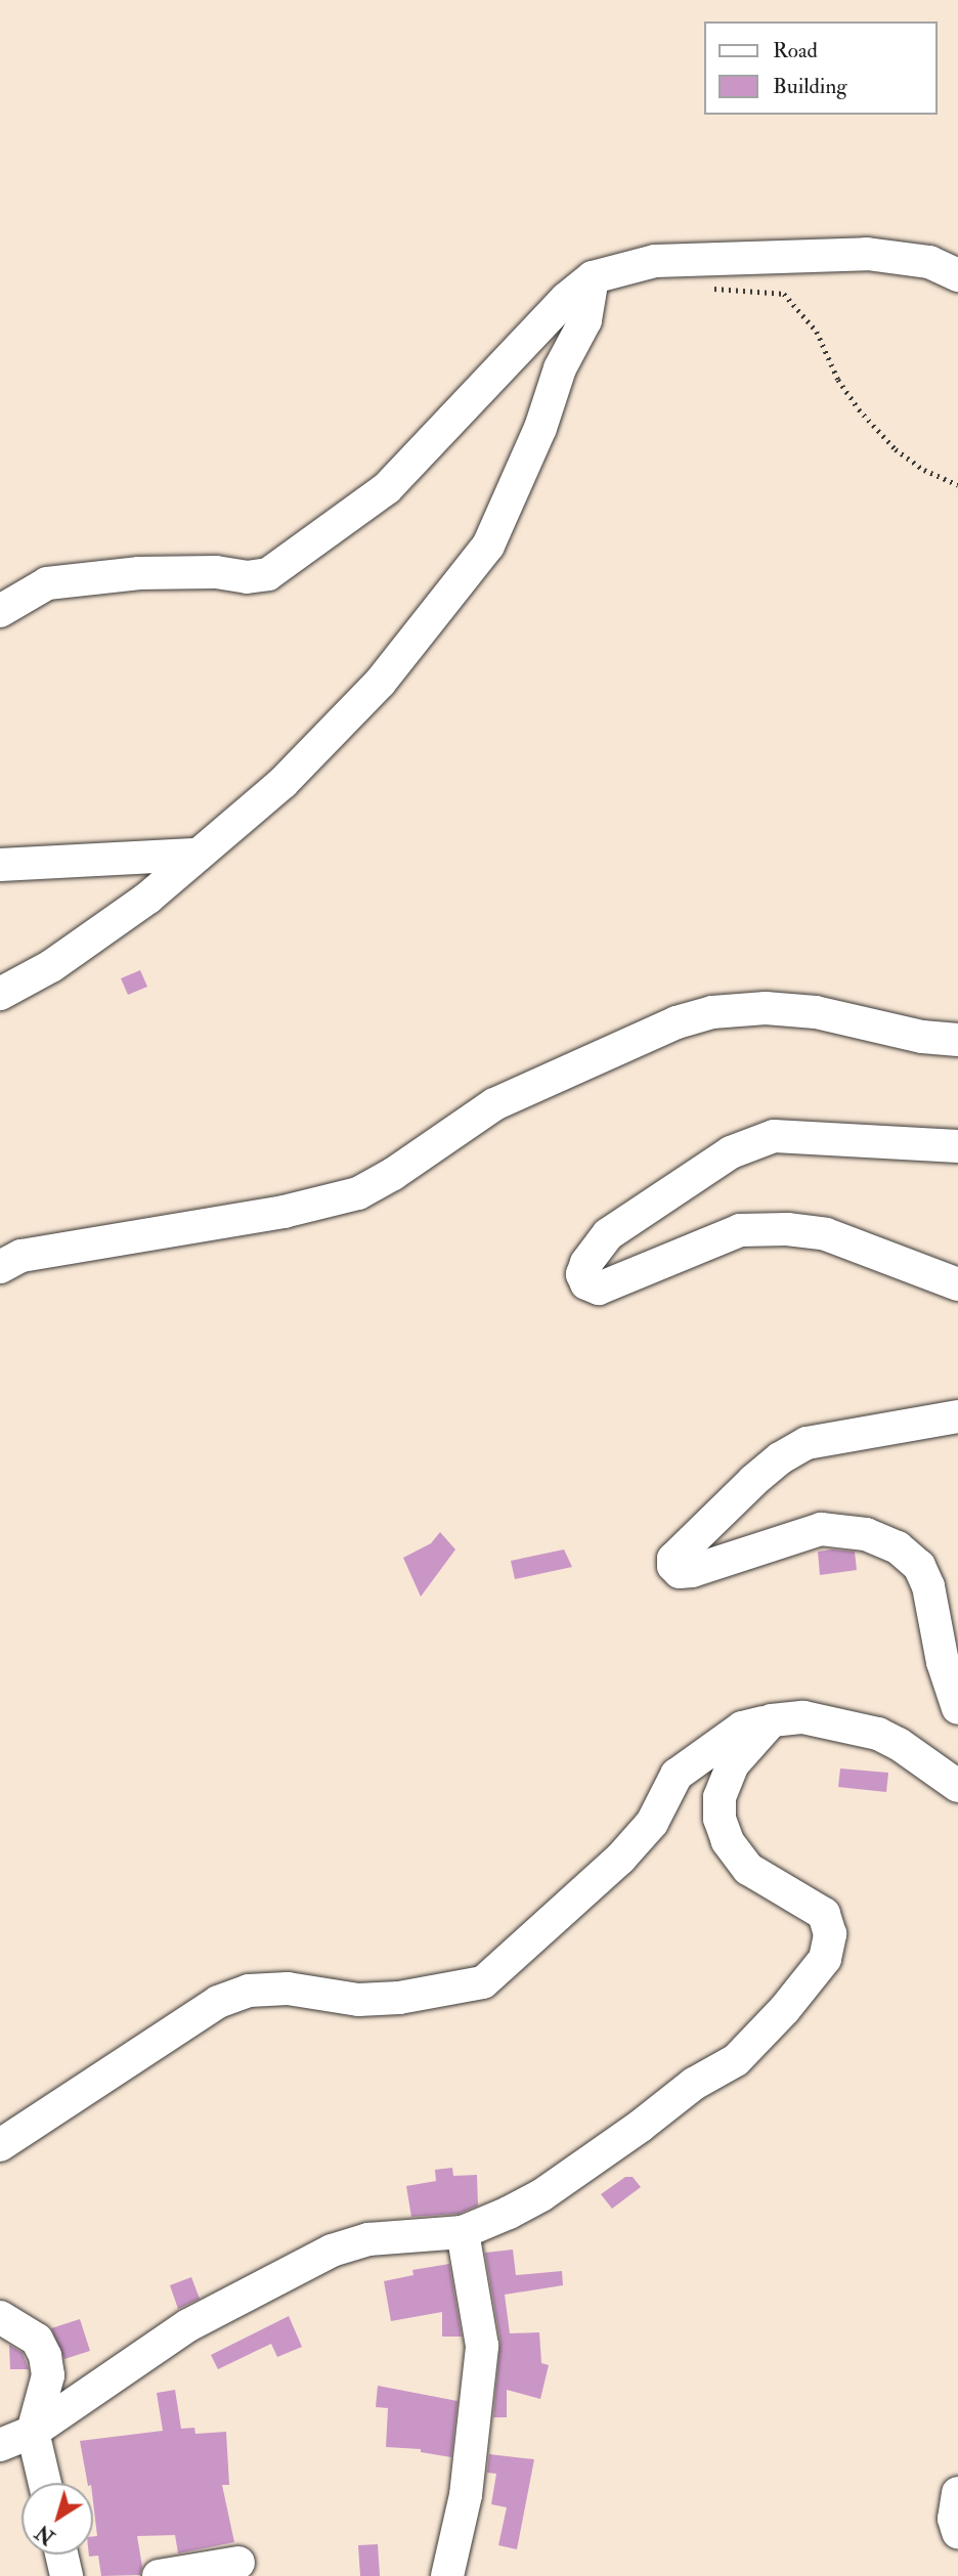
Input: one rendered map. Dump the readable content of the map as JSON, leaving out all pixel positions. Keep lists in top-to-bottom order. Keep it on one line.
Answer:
{"legend":["Road","Building"],"north":"bottom left"}
